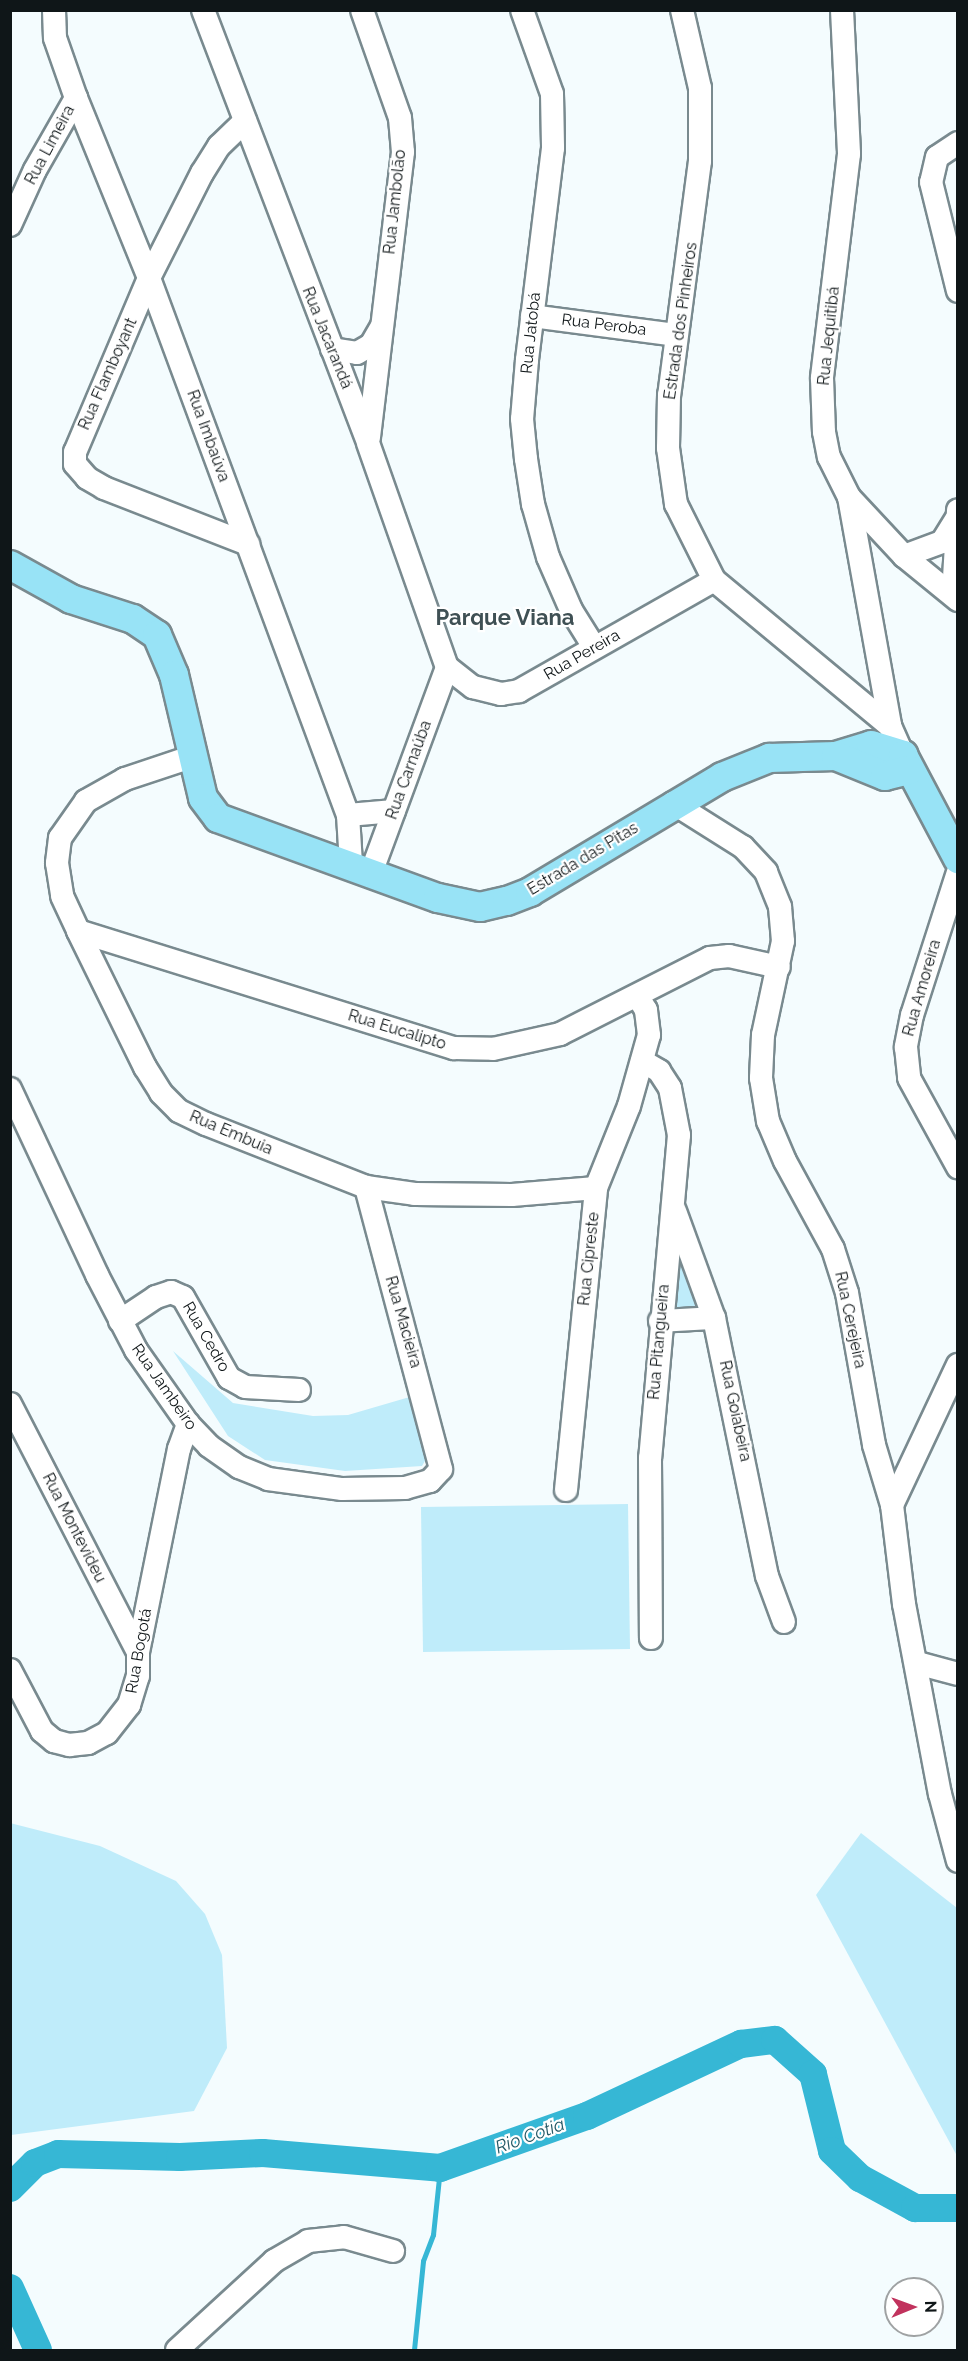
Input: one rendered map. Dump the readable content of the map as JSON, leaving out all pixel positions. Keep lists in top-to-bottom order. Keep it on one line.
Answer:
{"streets":{"main road":["Estrada das Pitas"],"street":["Rua Limeira","Rua Jambolão","Estrada dos Pinheiros","Rua Peroba","Rua Jatobá","Rua Jequitibá","Rua Jacarandá","Rua Flamboyant","Rua Imbaúva","Rua Pereira","Rua Carnaúba","Rua Amoreira","Rua Eucalipto","Rua Embuia","Rua Cipreste","Rua Cerejeira","Rua Macieira","Rua Cedro","Rua Pitangueira","Rua Jambeiro","Rua Goiabeira","Rua Montevideu","Rua Bogotá"]},"crossings":[["Rua Limeira","Rua Imbaúva"],["Rua Jambolão","Rua Jacarandá"],["Estrada dos Pinheiros","Rua Peroba"],["Estrada dos Pinheiros","Rua Jequitibá"],["Estrada dos Pinheiros","Rua Pereira"],["Estrada dos Pinheiros","Estrada das Pitas"],["Rua Peroba","Rua Jatobá"],["Rua Jatobá","Rua Pereira"],["Rua Jequitibá","Estrada das Pitas"],["Rua Jacarandá","Rua Flamboyant"],["Rua Jacarandá","Rua Pereira"],["Rua Jacarandá","Rua Carnaúba"],["Rua Flamboyant","Rua Imbaúva"],["Rua Imbaúva","Rua Carnaúba"],["Rua Imbaúva","Estrada das Pitas"],["Rua Pereira","Rua Carnaúba"],["Rua Carnaúba","Estrada das Pitas"],["Estrada das Pitas","Rua Embuia"],["Estrada das Pitas","Rua Cerejeira"],["Rua Eucalipto","Rua Embuia"],["Rua Eucalipto","Rua Cipreste"],["Rua Eucalipto","Rua Cerejeira"],["Rua Embuia","Rua Cipreste"],["Rua Embuia","Rua Macieira"],["Rua Cipreste","Rua Pitangueira"],["Rua Macieira","Rua Jambeiro"],["Rua Cedro","Rua Jambeiro"],["Rua Pitangueira","Rua Goiabeira"],["Rua Jambeiro","Rua Bogotá"],["Rua Montevideu","Rua Bogotá"]],"districts":["Parque Viana"],"water":["Rio Cotia"],"north":"right"}
